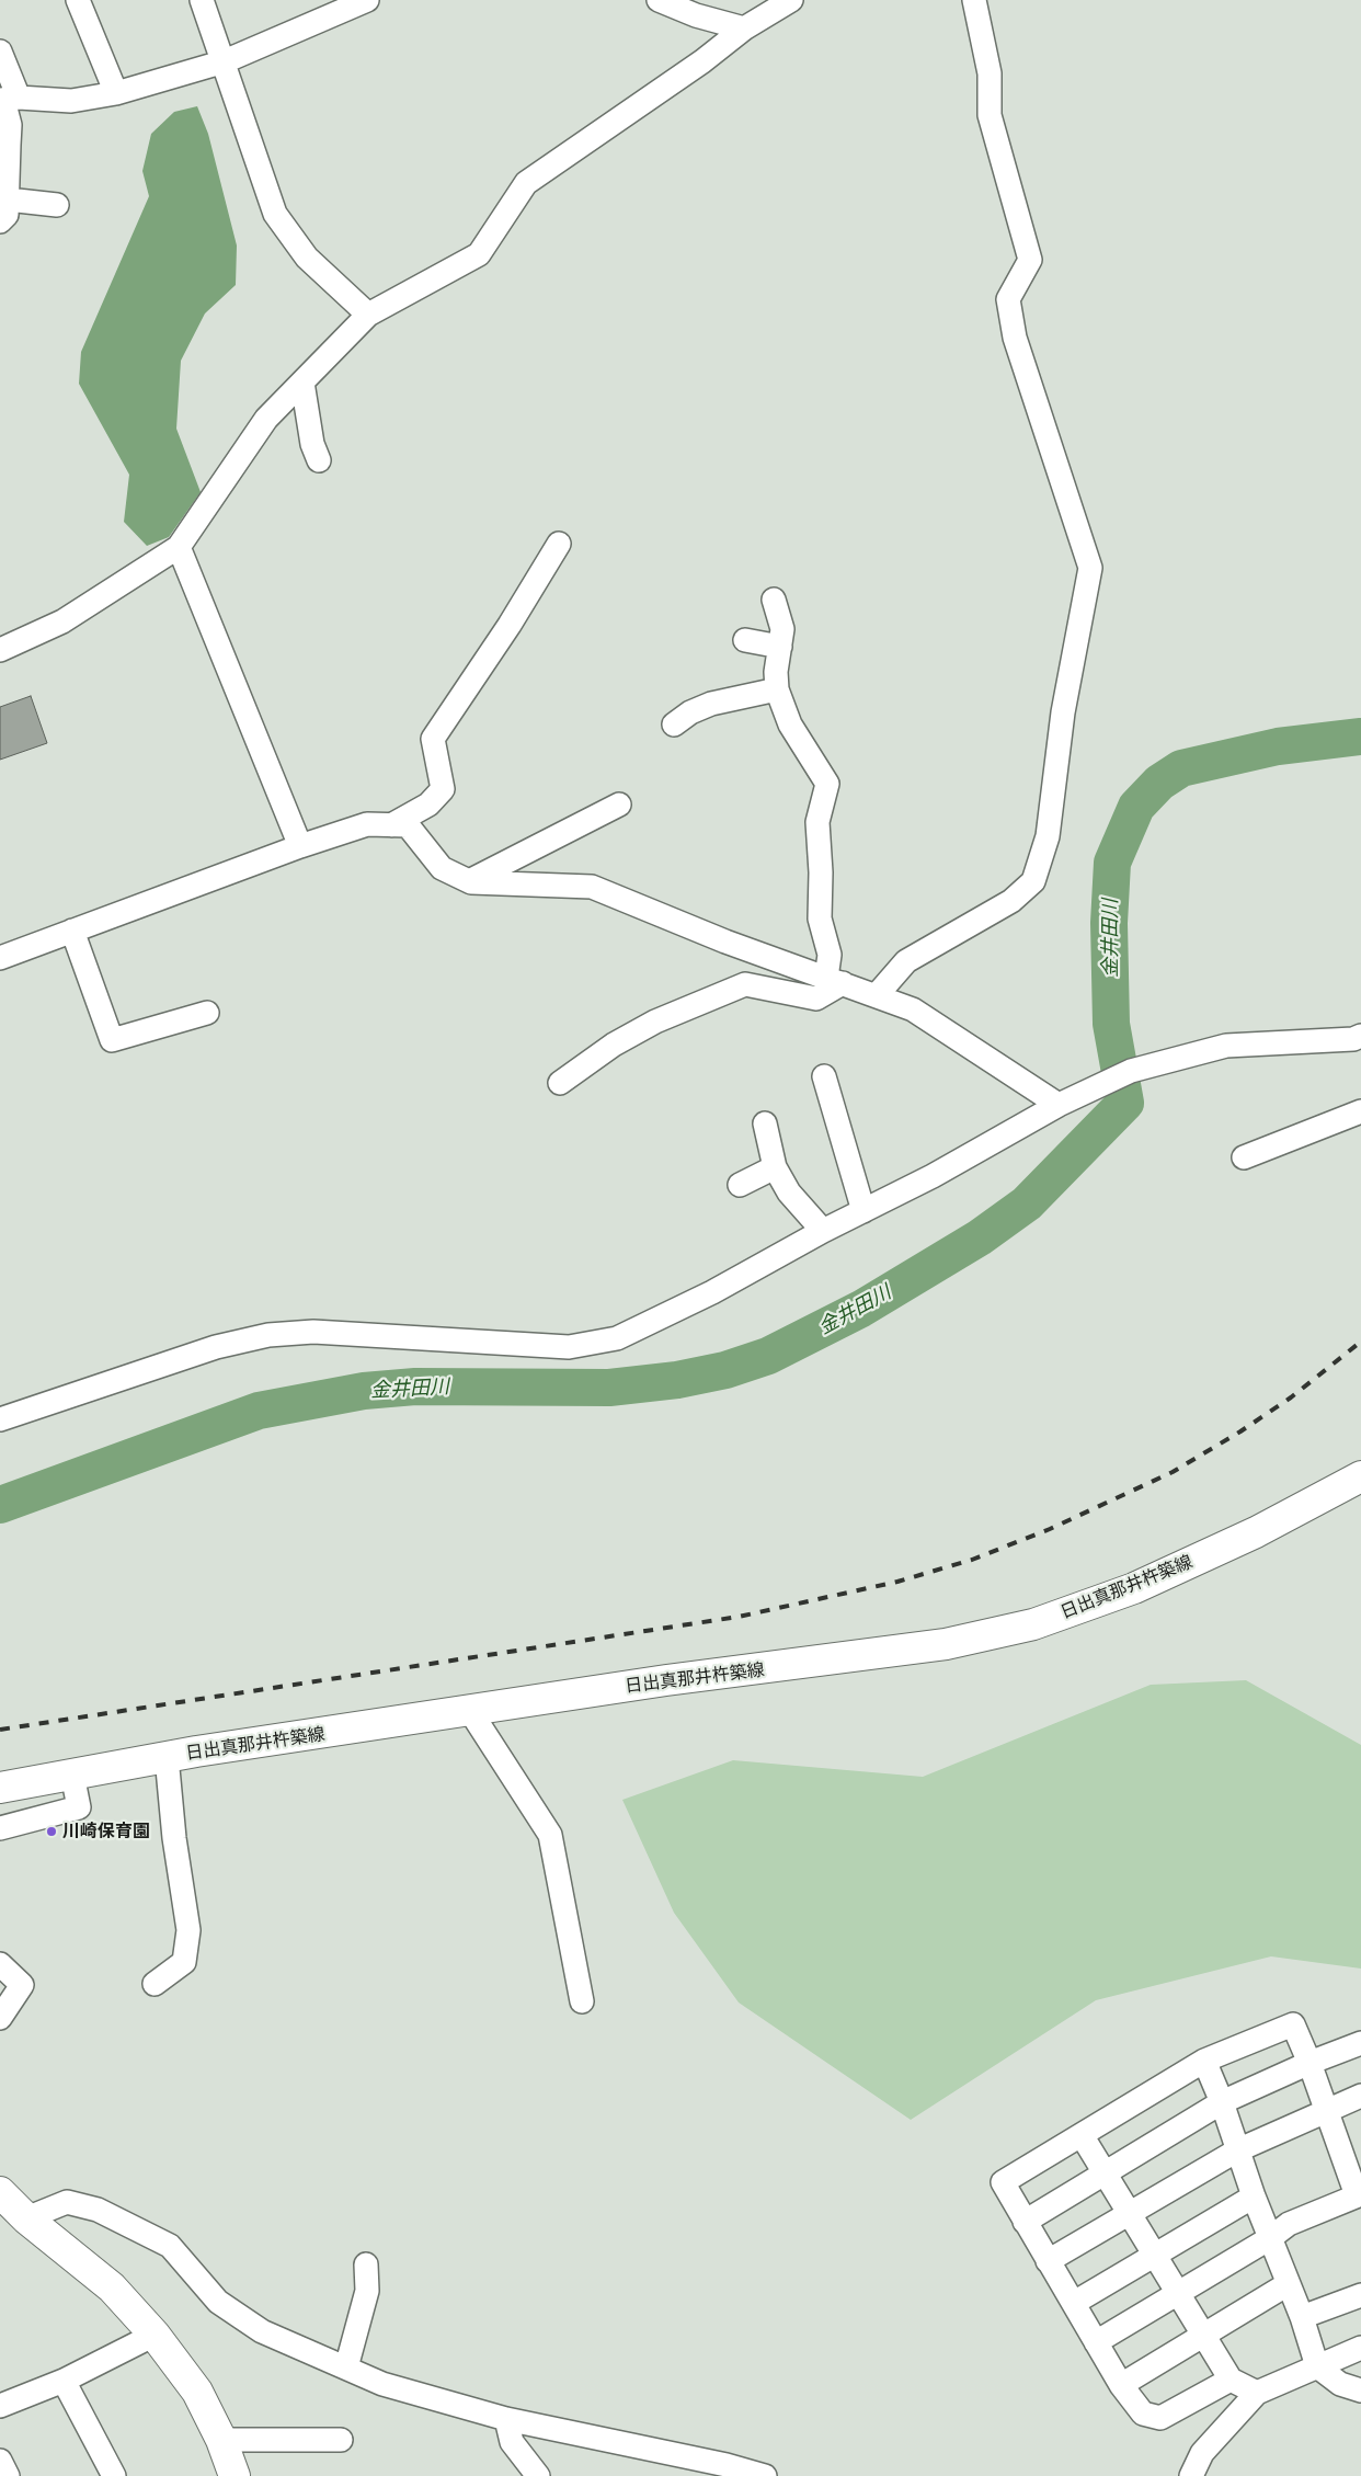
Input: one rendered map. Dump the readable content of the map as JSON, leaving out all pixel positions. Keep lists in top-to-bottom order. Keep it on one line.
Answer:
{"streets":{"main road":["日出真那井杵築線"]},"water":["金井田川"],"places":["川崎保育園"]}
